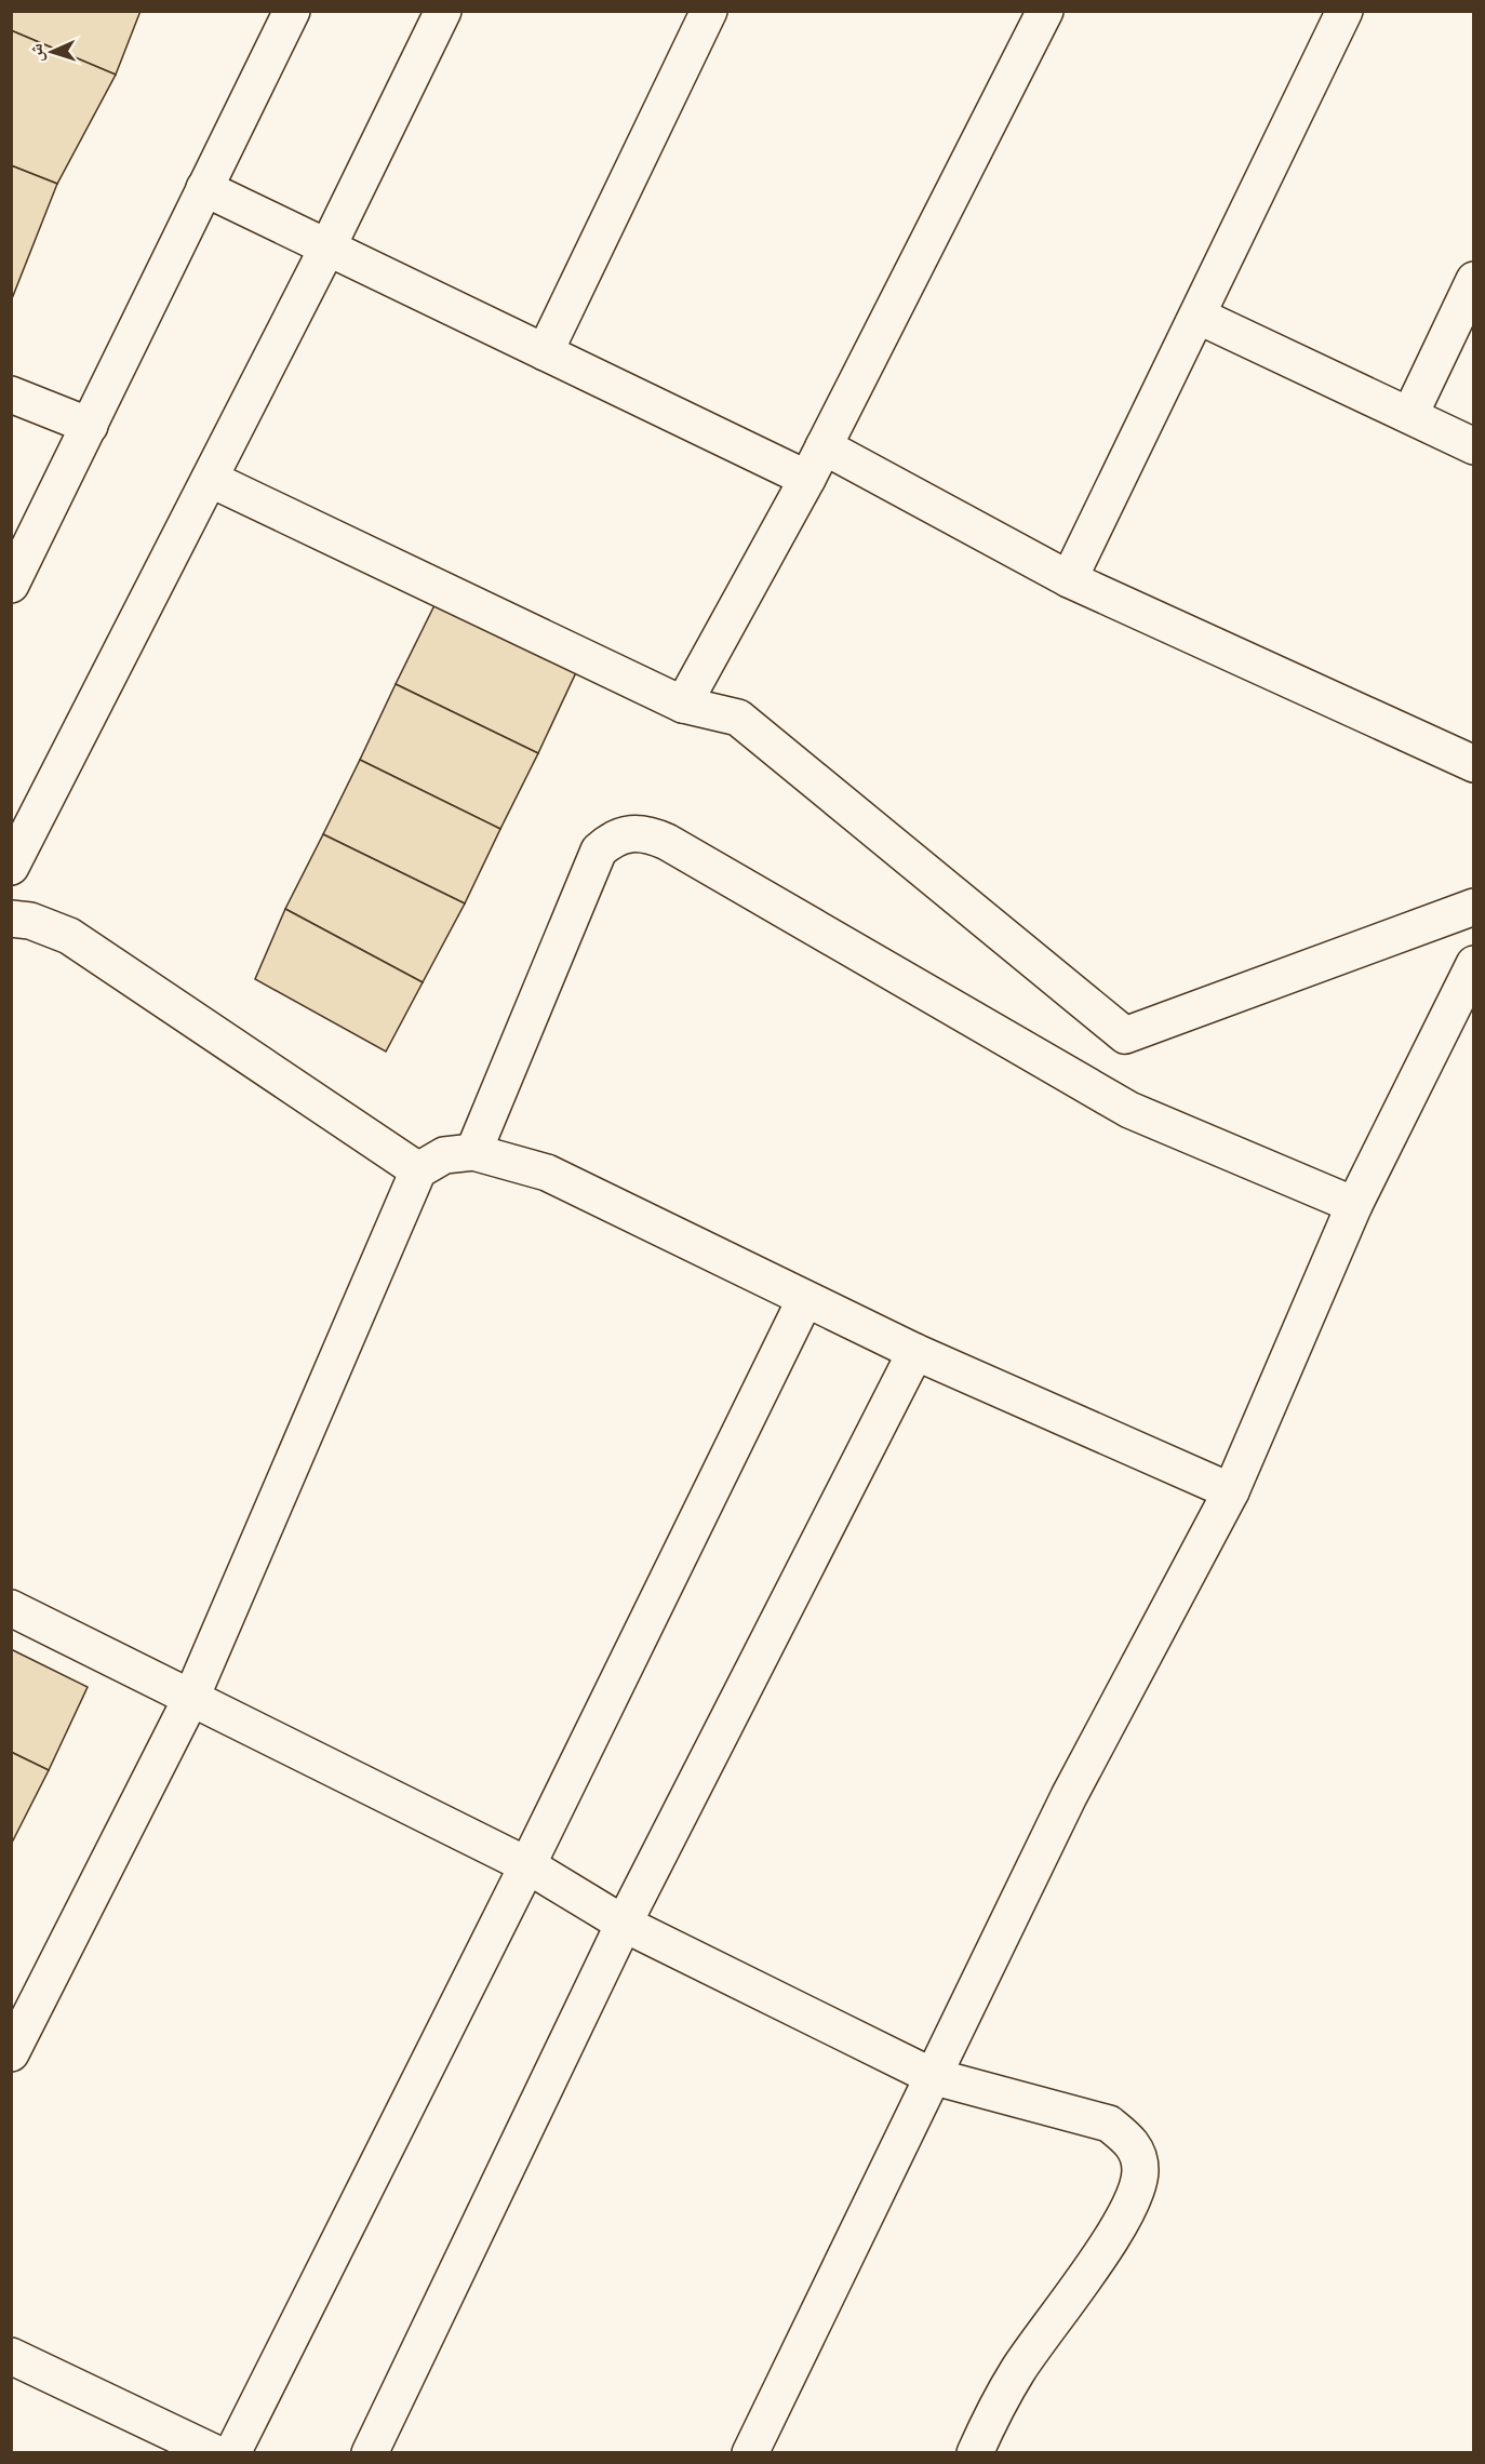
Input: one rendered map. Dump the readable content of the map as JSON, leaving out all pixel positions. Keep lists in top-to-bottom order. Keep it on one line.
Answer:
{"north":"left"}
